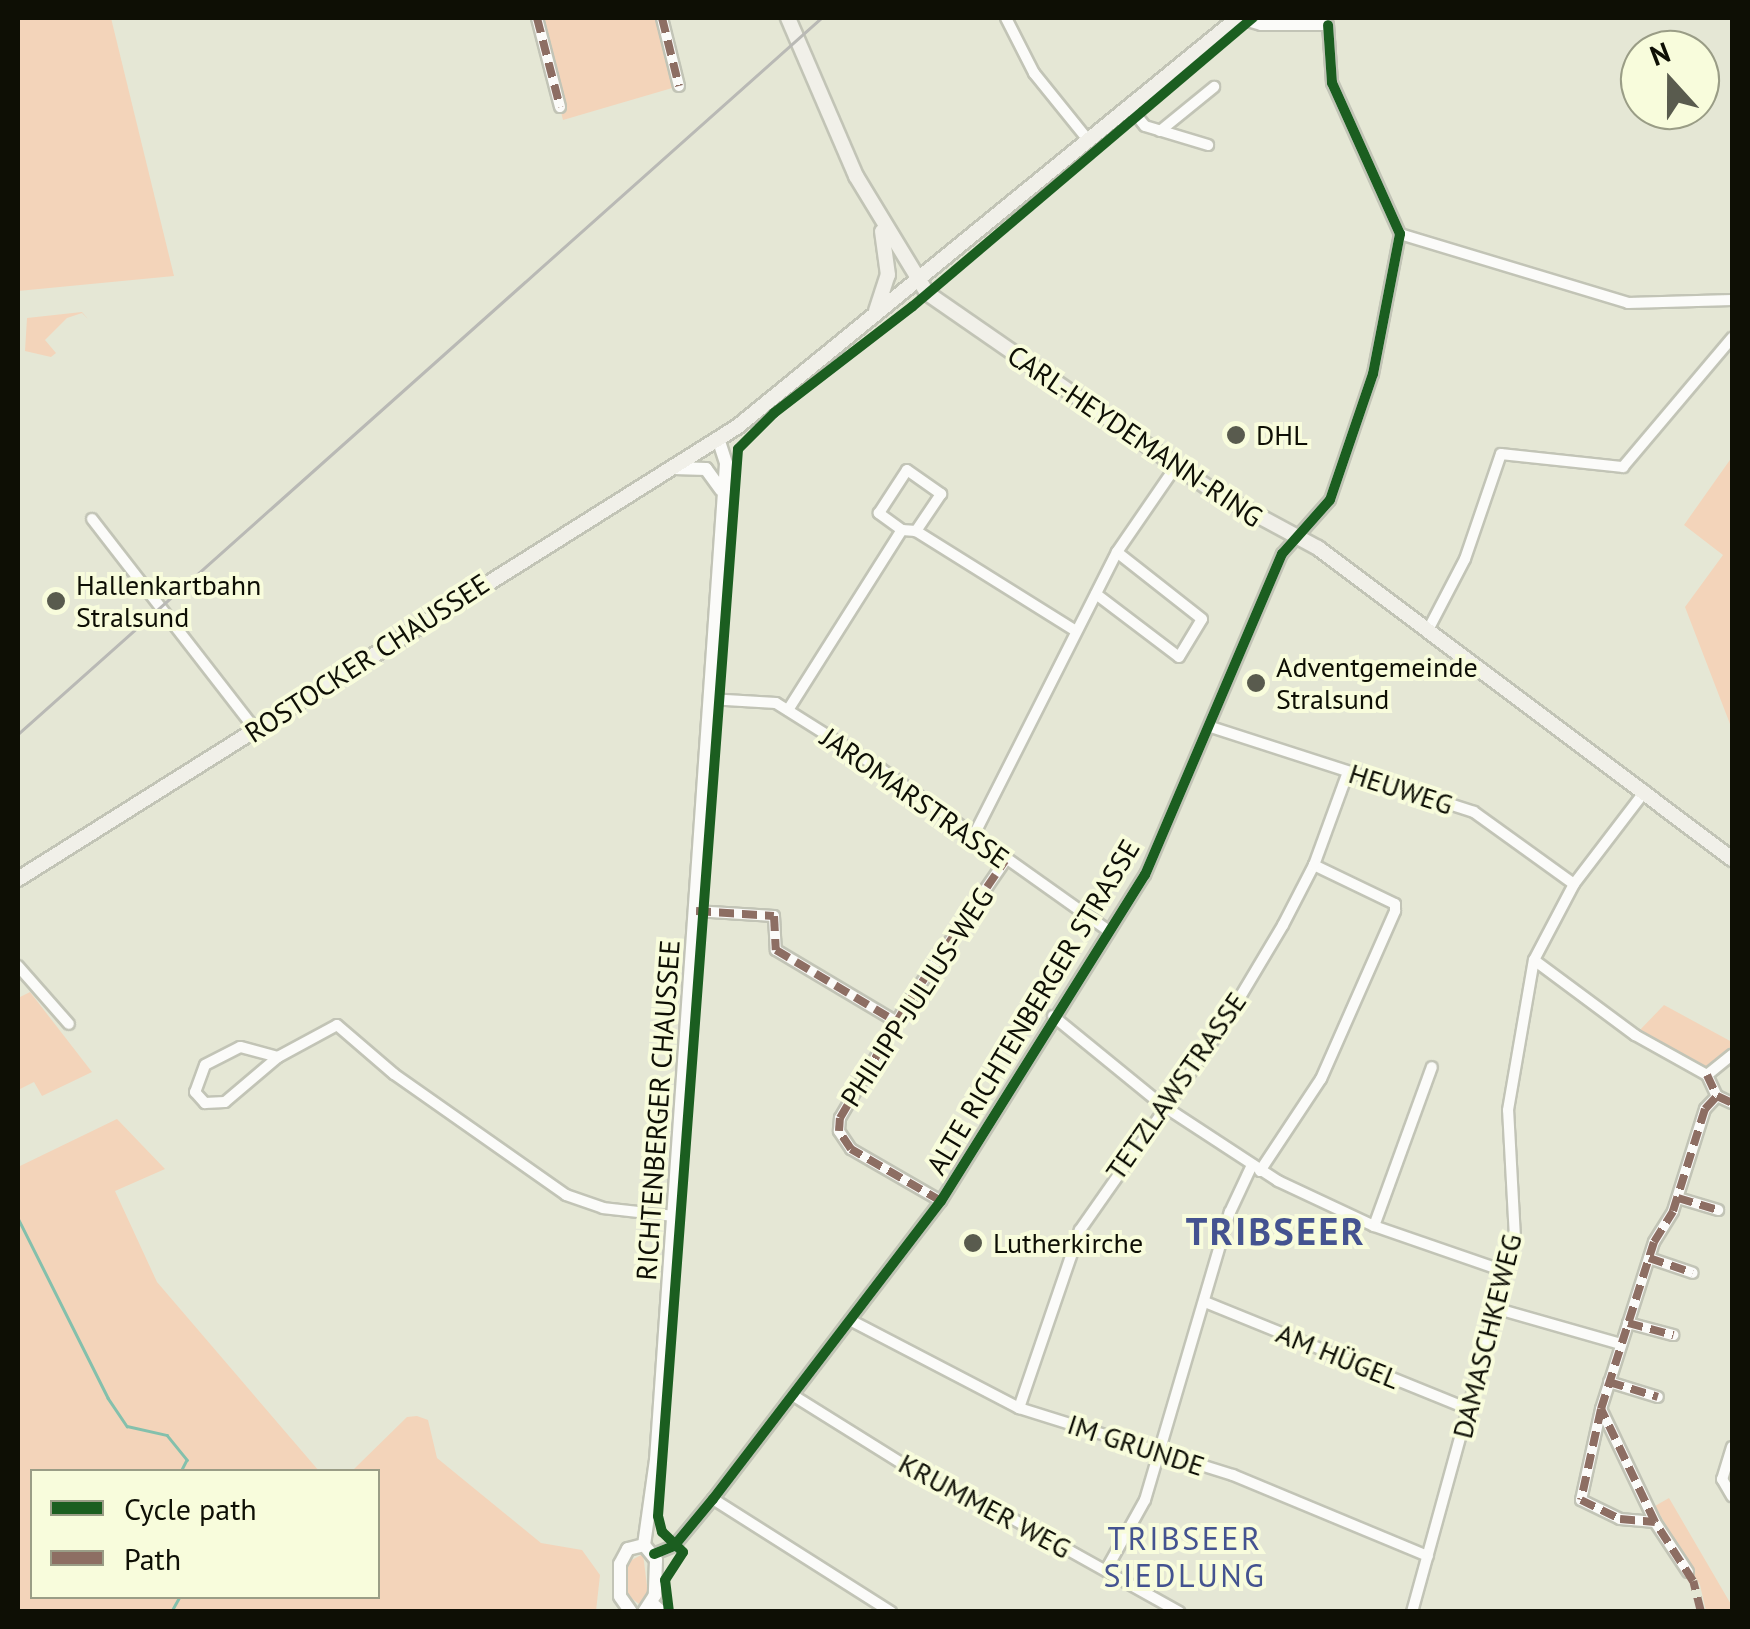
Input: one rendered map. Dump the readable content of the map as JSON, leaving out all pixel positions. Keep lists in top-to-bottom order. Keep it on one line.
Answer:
{"streets":{"main road":["CARL-HEYDEMANN-RING","ROSTOCKER CHAUSSEE"],"street":["HEUWEG","JAROMARSTRASSE","PHILIPP-JULIUS-WEG","ALTE RICHTENBERGER STRASSE","TETZLAWSTRASSE","RICHTENBERGER CHAUSSEE","DAMASCHKEWEG","AM HÜGEL","IM GRUNDE","KRUMMER WEG"]},"crossings":[["CARL-HEYDEMANN-RING","ROSTOCKER CHAUSSEE"],["CARL-HEYDEMANN-RING","ALTE RICHTENBERGER STRASSE"],["CARL-HEYDEMANN-RING","DAMASCHKEWEG"],["ROSTOCKER CHAUSSEE","RICHTENBERGER CHAUSSEE"],["HEUWEG","ALTE RICHTENBERGER STRASSE"],["HEUWEG","TETZLAWSTRASSE"],["HEUWEG","DAMASCHKEWEG"],["JAROMARSTRASSE","PHILIPP-JULIUS-WEG"],["JAROMARSTRASSE","ALTE RICHTENBERGER STRASSE"],["JAROMARSTRASSE","RICHTENBERGER CHAUSSEE"],["PHILIPP-JULIUS-WEG","ALTE RICHTENBERGER STRASSE"],["ALTE RICHTENBERGER STRASSE","RICHTENBERGER CHAUSSEE"],["ALTE RICHTENBERGER STRASSE","IM GRUNDE"],["ALTE RICHTENBERGER STRASSE","KRUMMER WEG"],["TETZLAWSTRASSE","IM GRUNDE"],["DAMASCHKEWEG","AM HÜGEL"],["DAMASCHKEWEG","IM GRUNDE"]],"districts":["TRIBSEER","TRIBSEER SIEDLUNG"],"places":["DHL","Hallenkartbahn Stralsund","Adventgemeinde Stralsund","Lutherkirche"],"legend":["Cycle path","Path"],"north":"top"}
